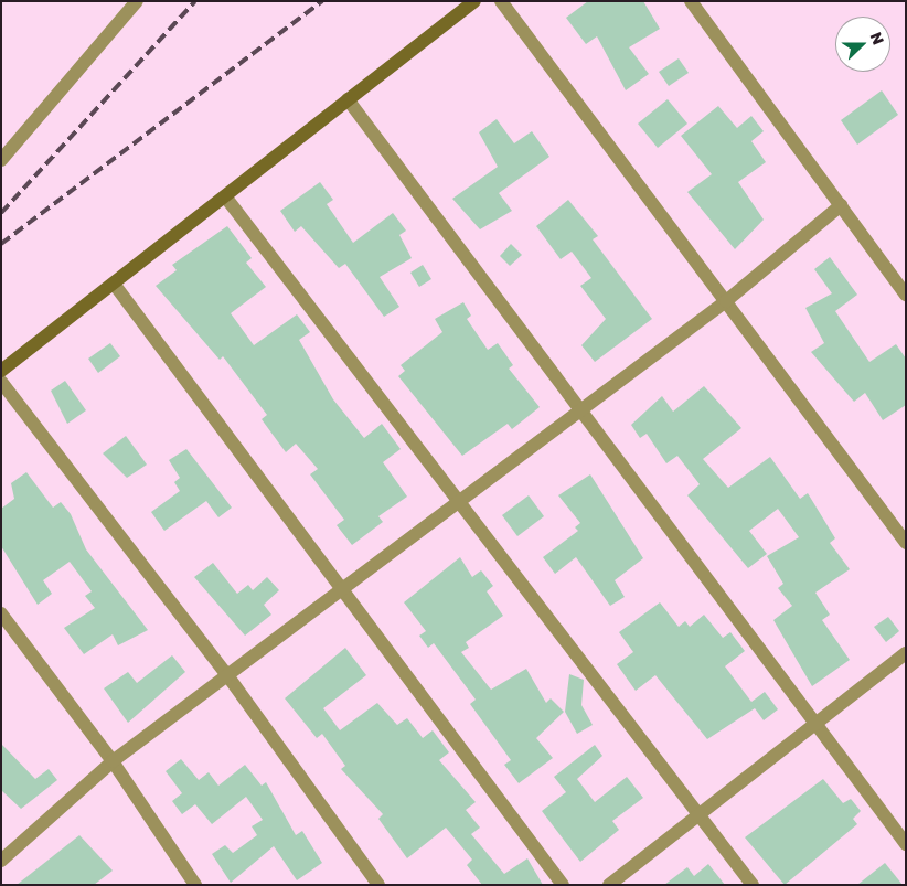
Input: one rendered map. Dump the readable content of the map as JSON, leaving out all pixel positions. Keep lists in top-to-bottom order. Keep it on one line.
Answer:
{"north":"right"}
